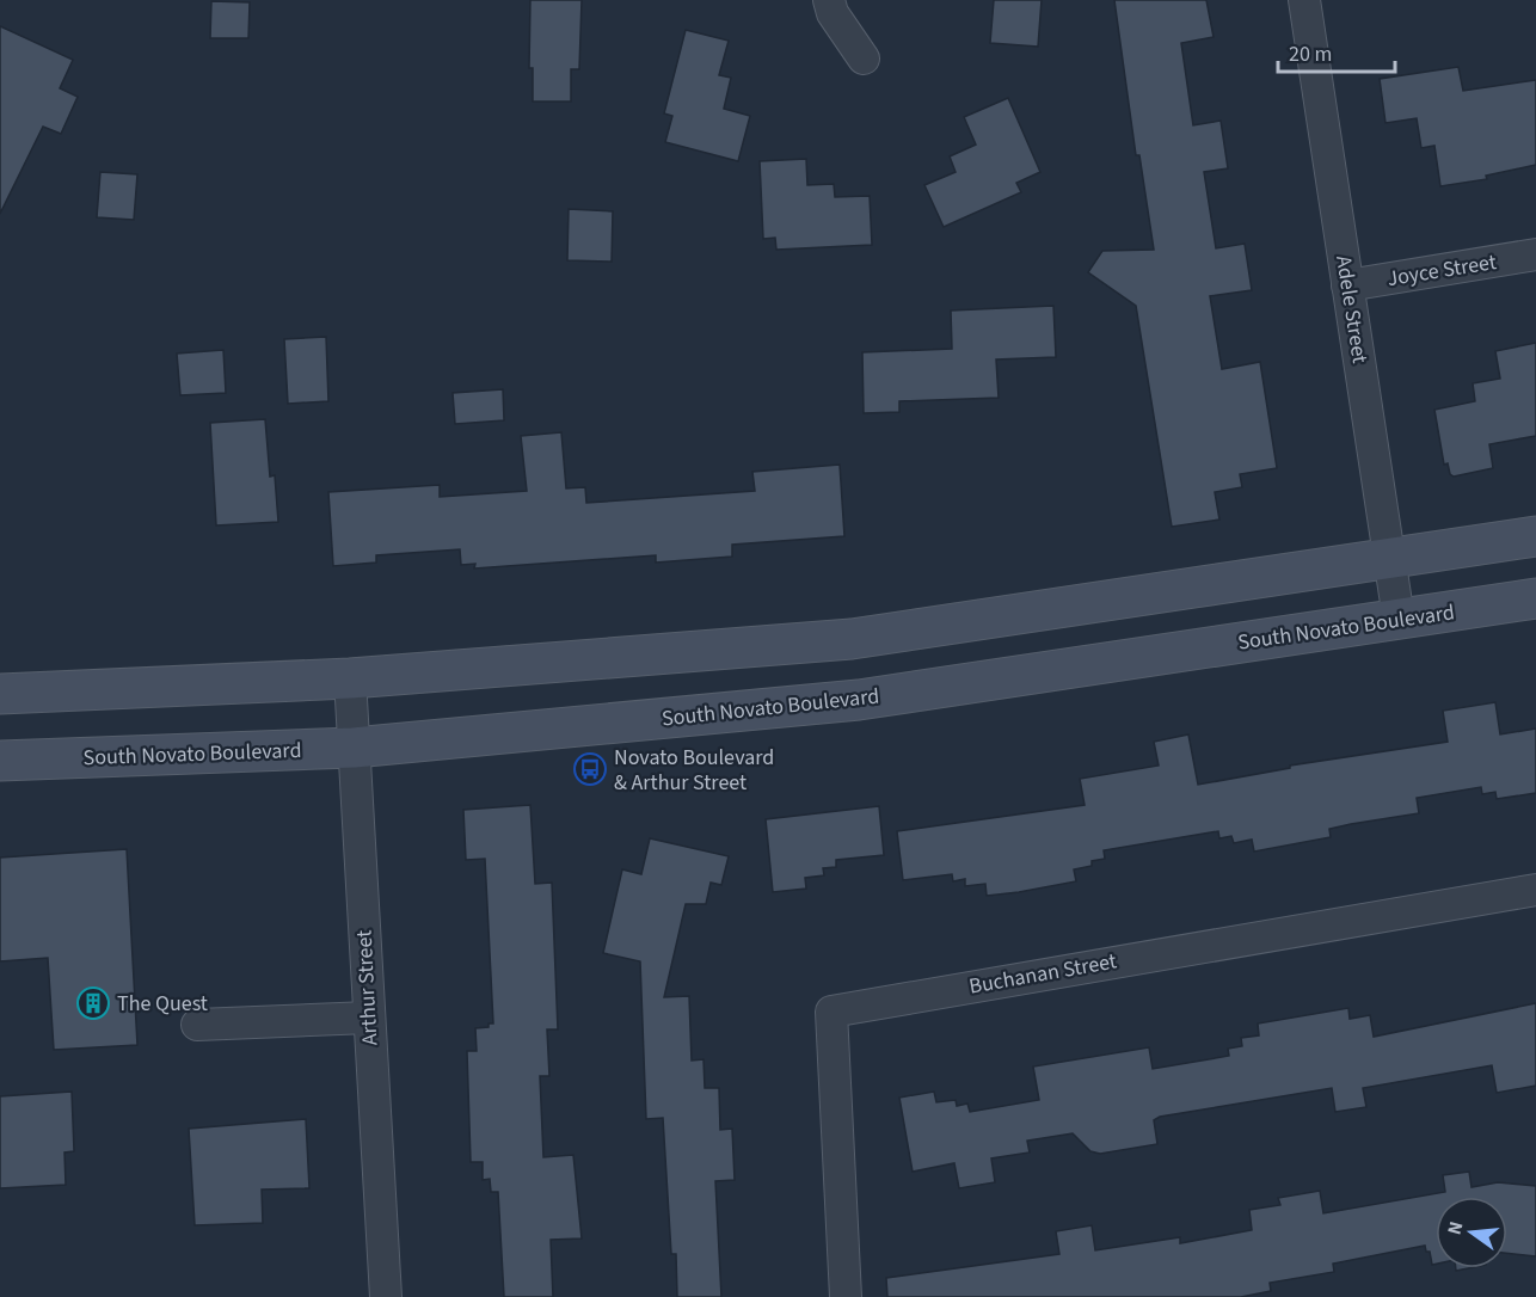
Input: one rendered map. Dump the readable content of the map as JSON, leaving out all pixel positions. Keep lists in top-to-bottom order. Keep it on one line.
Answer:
{"streets":{"main road":["South Novato Boulevard"],"street":["Joyce Street","Adele Street","Buchanan Street","Arthur Street"]},"crossings":[["Joyce Street","Adele Street"],["Adele Street","South Novato Boulevard"],["South Novato Boulevard","Arthur Street"]],"places":{"bus stop":["Novato Boulevard & Arthur Street"],"building":["The Quest"]},"scale_bar":"20 m","north":"left"}
